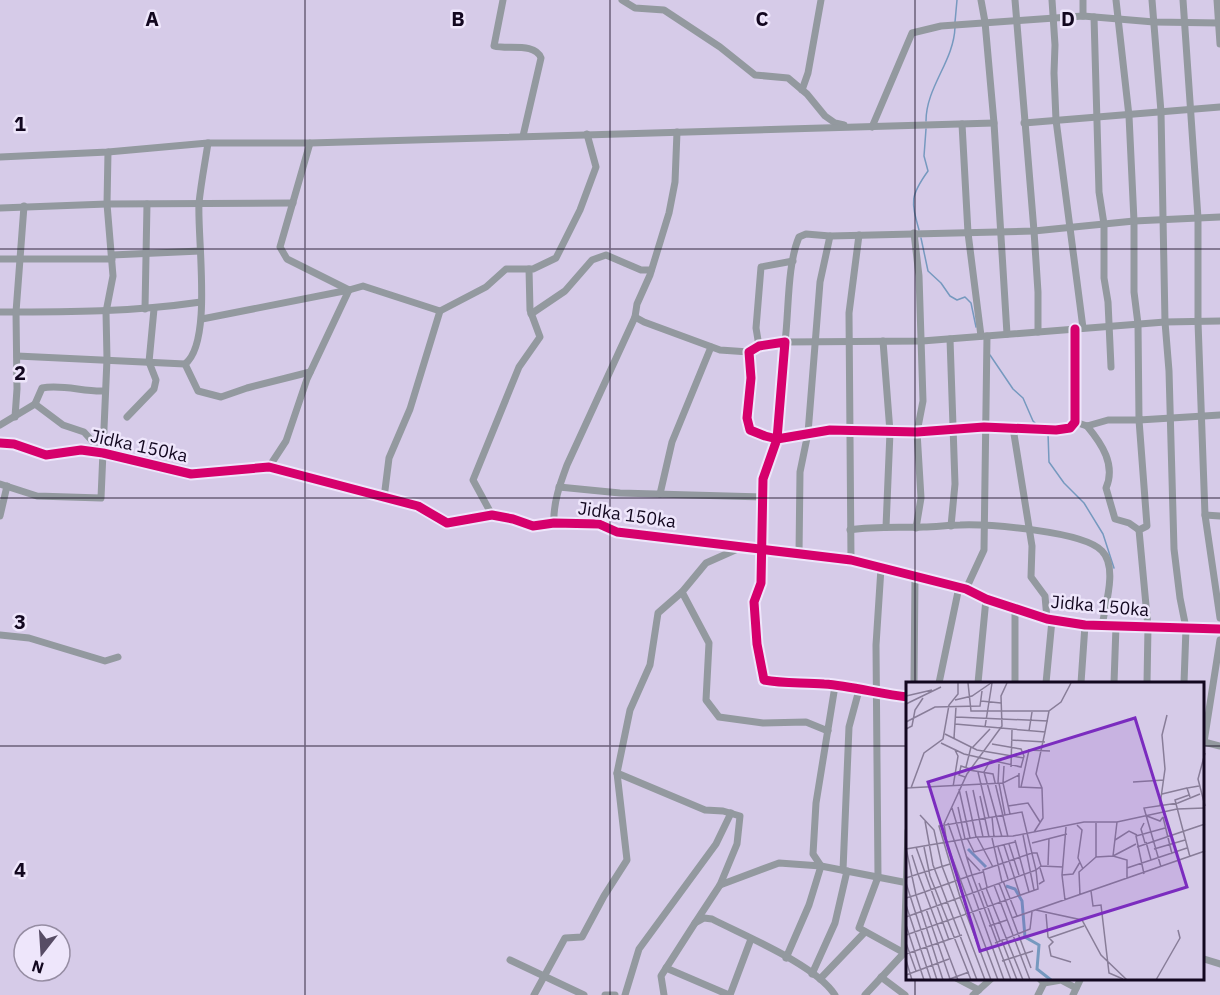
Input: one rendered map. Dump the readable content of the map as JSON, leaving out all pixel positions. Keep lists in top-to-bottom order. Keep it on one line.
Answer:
{"streets":{"street":["Jidka 150ka"]},"north":"bottom","grid":{"columns":["A","B","C","D"],"rows":["1","2","3","4"]}}
